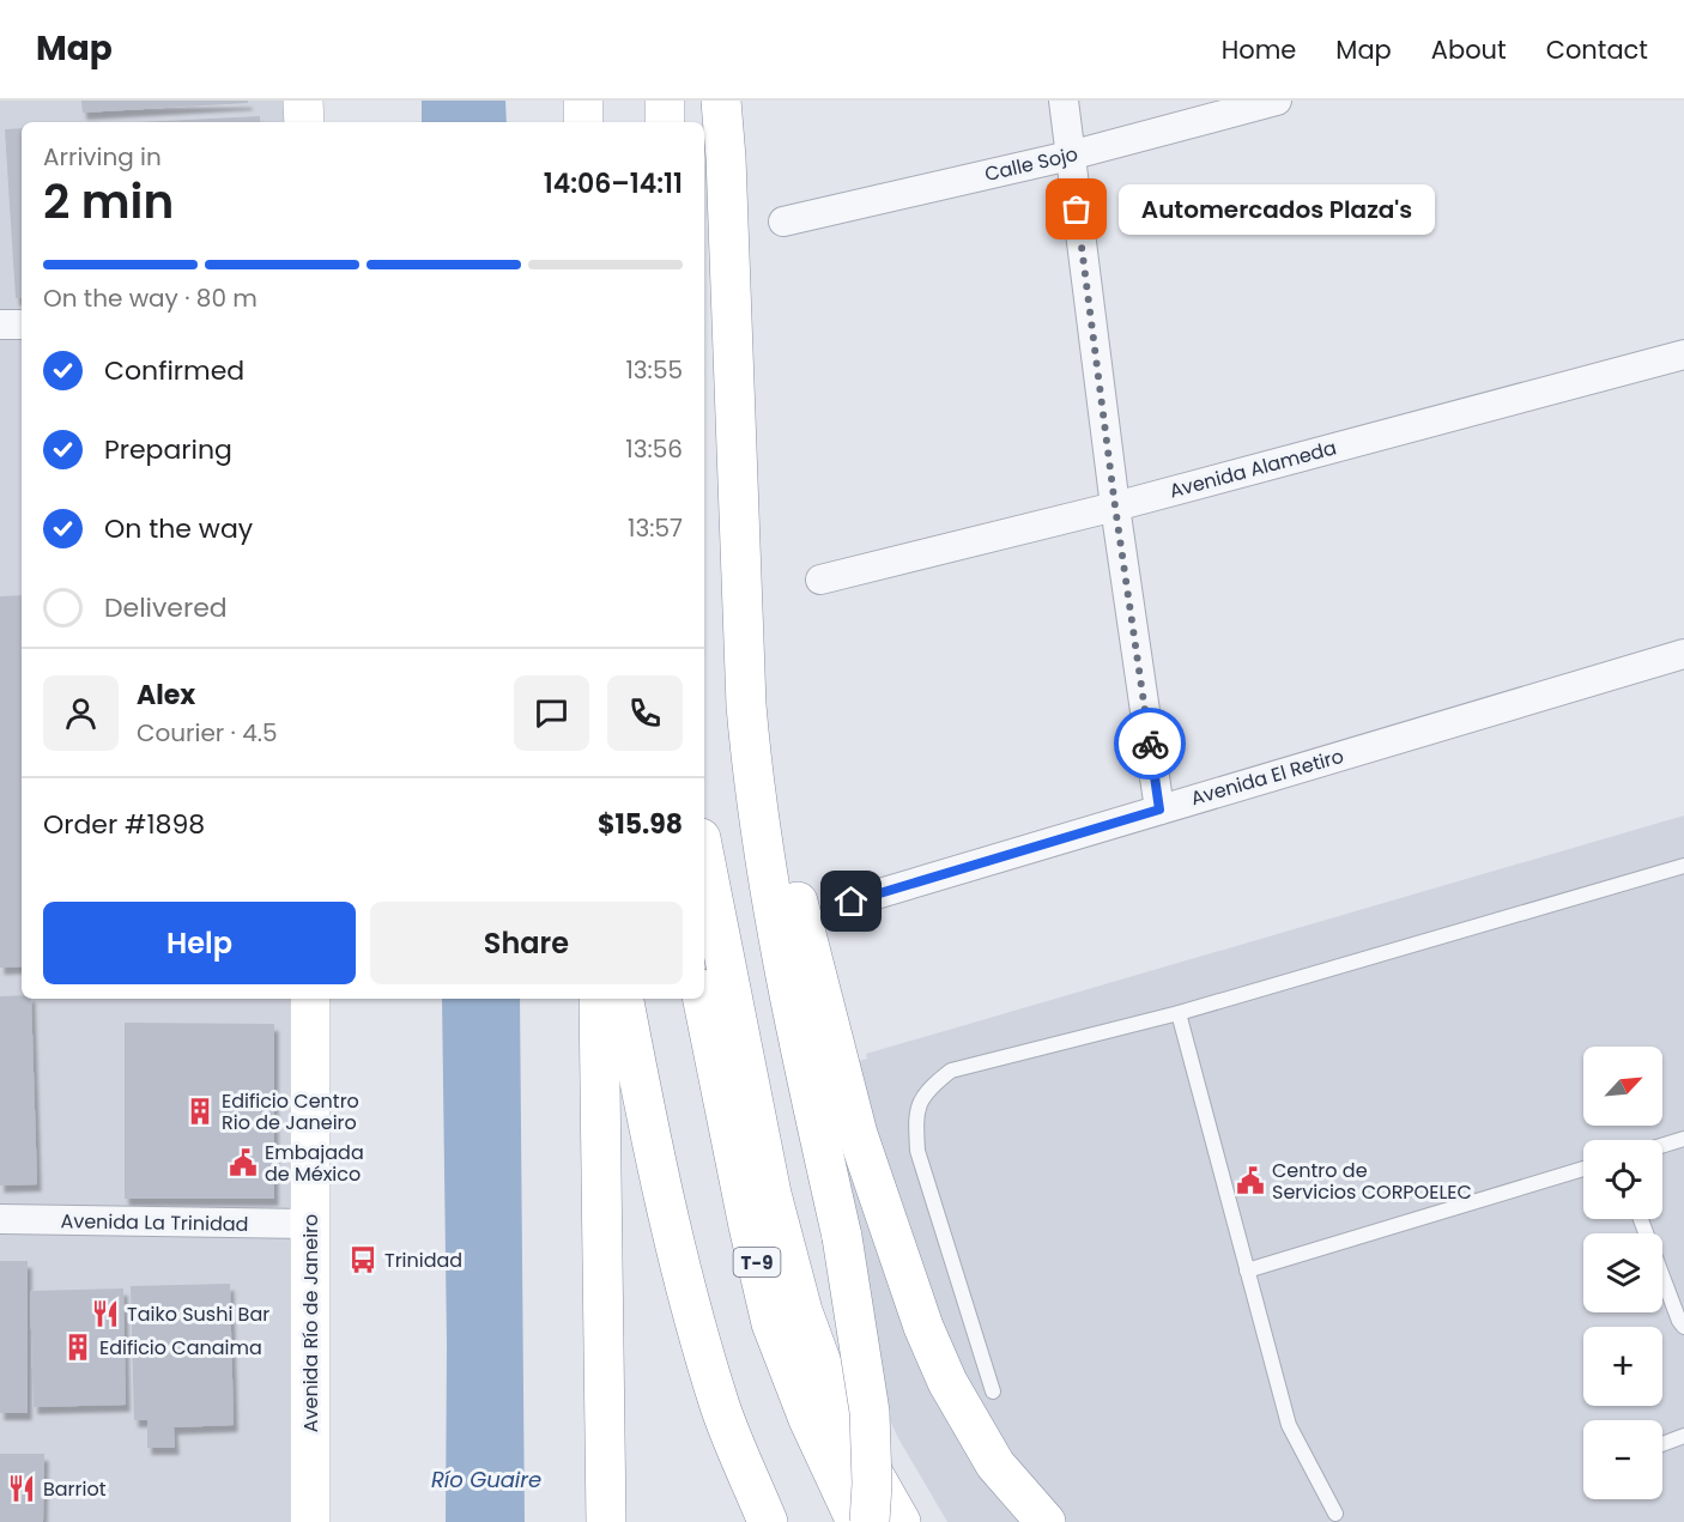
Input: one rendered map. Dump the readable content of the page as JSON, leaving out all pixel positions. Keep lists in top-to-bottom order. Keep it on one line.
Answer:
{"streets":{"main road":["T-9","Avenida Río de Janeiro"],"street":["Calle Sojo","Avenida Alameda","Avenida El Retiro","Avenida La Trinidad"]},"crossings":[["Avenida La Trinidad","Avenida Río de Janeiro"]],"water":["Río Guaire"],"places":{"other":["Automercados Plaza's"],"building":["Edificio Centro Rio de Janeiro","Edificio Canaima"],"public building":["Embajada de México","Centro de Servicios CORPOELEC"],"bus stop":["Trinidad"],"restaurant":["Taiko Sushi Bar","Barriot"]},"north":"top right","page":{"header":"Map","nav":["Home","Map","About","Contact"],"heading":["2 min","Arriving in","14:06–14:11"],"panel":["Alex","Courier · 4.5","Order #1898","$15.98"],"bubble":"Automercados Plaza's","bar":"On the way · 80 m","list":[["Confirmed","13:55"],["Preparing","13:56"],["On the way","13:57"],"Delivered"],"buttons":["Help","Share"],"map_buttons":["+","−"]}}
